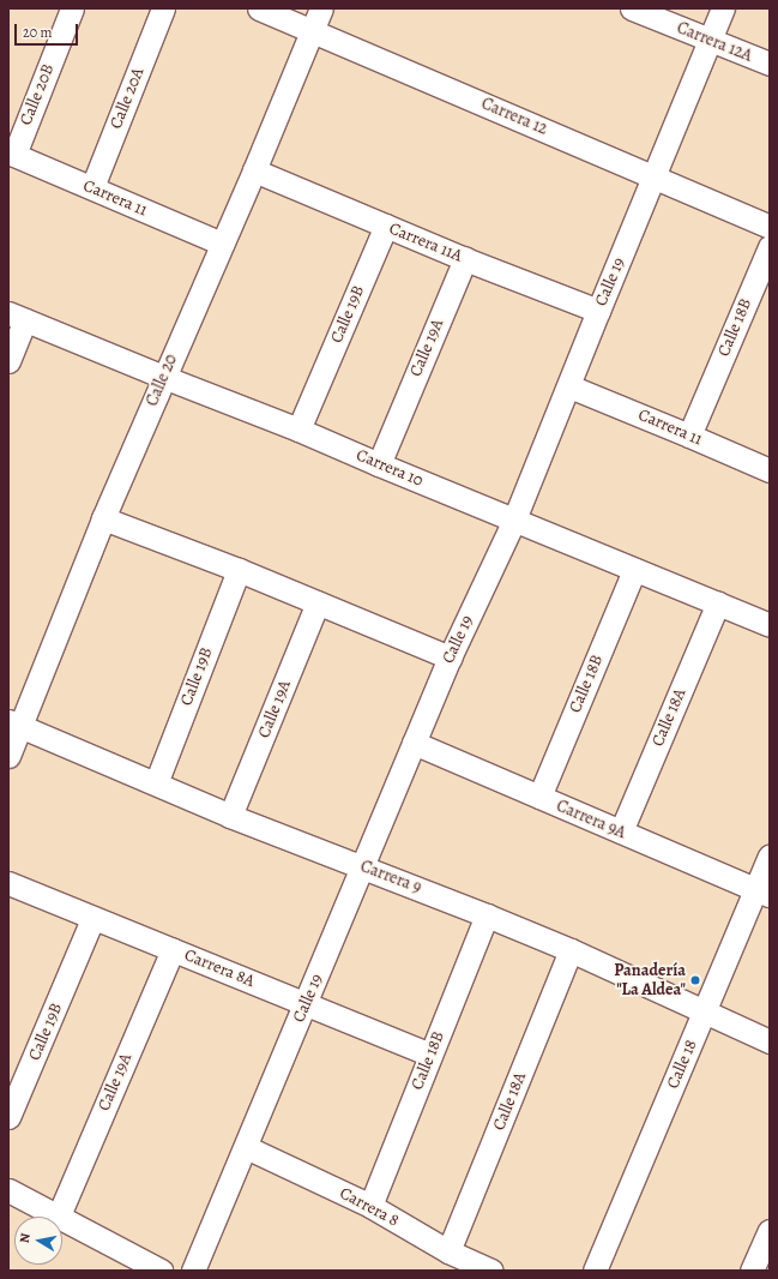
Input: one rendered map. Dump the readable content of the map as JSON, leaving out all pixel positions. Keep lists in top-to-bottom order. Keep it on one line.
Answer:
{"streets":{"street":["Carrera 12A","Calle 20B","Calle 20A","Carrera 12","Carrera 11","Carrera 11A","Calle 19","Calle 19B","Calle 18B","Calle 19A","Calle 20","Carrera 10","Calle 18A","Carrera 9A","Carrera 9","Carrera 8A","Calle 18","Carrera 8"]},"crossings":[["Carrera 12A","Calle 19"],["Calle 20B","Carrera 11"],["Calle 20A","Carrera 11"],["Carrera 12","Calle 19"],["Carrera 12","Calle 20"],["Carrera 11","Calle 19"],["Carrera 11","Calle 18B"],["Carrera 11","Calle 20"],["Carrera 11A","Calle 19"],["Carrera 11A","Calle 19B"],["Carrera 11A","Calle 19A"],["Carrera 11A","Calle 20"],["Calle 19","Carrera 10"],["Calle 19","Carrera 9A"],["Calle 19","Carrera 9"],["Calle 19","Carrera 8A"],["Calle 19","Carrera 8"],["Calle 19B","Carrera 10"],["Calle 19B","Carrera 9"],["Calle 19B","Carrera 8A"],["Calle 18B","Carrera 10"],["Calle 18B","Carrera 9A"],["Calle 18B","Carrera 9"],["Calle 18B","Carrera 8A"],["Calle 18B","Carrera 8"],["Calle 19A","Carrera 10"],["Calle 19A","Carrera 9"],["Calle 19A","Carrera 8A"],["Calle 20","Carrera 10"],["Calle 20","Carrera 9"],["Carrera 10","Calle 18A"],["Calle 18A","Carrera 9A"],["Calle 18A","Carrera 9"],["Calle 18A","Carrera 8"],["Carrera 9A","Calle 18"],["Carrera 9","Calle 18"]],"places":["Panadería \"La Aldea\""],"scale_bar":"20 m","north":"left"}
